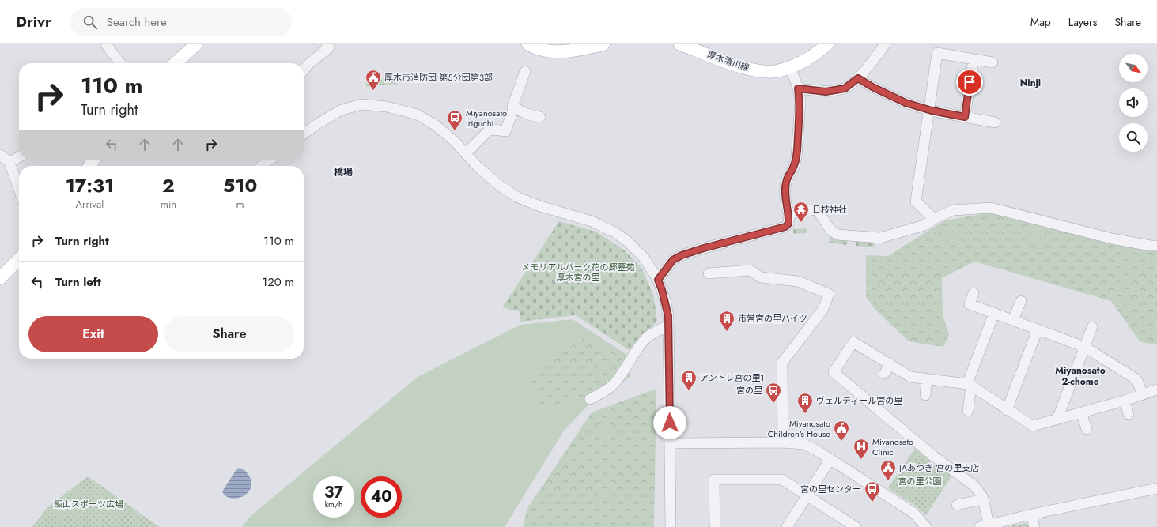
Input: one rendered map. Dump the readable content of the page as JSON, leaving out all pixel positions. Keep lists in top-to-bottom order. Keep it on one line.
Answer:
{"streets":{"main road":["厚木清川線"]},"districts":["Ninji","橋場","Miyanosato 2-chome"],"parks":["メモリアルパーク花の郷墓苑 厚木宮の里","宮の里公園","飯山スポーツ広場"],"places":{"public building":["厚木市消防団 第５分団第３部","Miyanosato Children's House","JAあつぎ 宮の里支店"],"bus stop":["Miyanosato Iriguchi","宮の里","宮の里センター"],"temple":["日枝神社"],"building":["市営宮の里ハイツ","アントレ宮の里1","ヴェルディール宮の里"],"hospital":["Miyanosato Clinic"]},"north":"bottom right","page":{"header":"Drivr","search":"Search here","nav":["Map","Layers","Share"],"turn":["110 m","Turn right"],"eta":["17:31","Arrival","2","min","510","m"],"list":[{"name":"Turn right","value":"110 m"},{"name":"Turn left","value":"120 m"}],"buttons":["Exit","Share"],"speed":"37 km/h","limit":"40"}}
